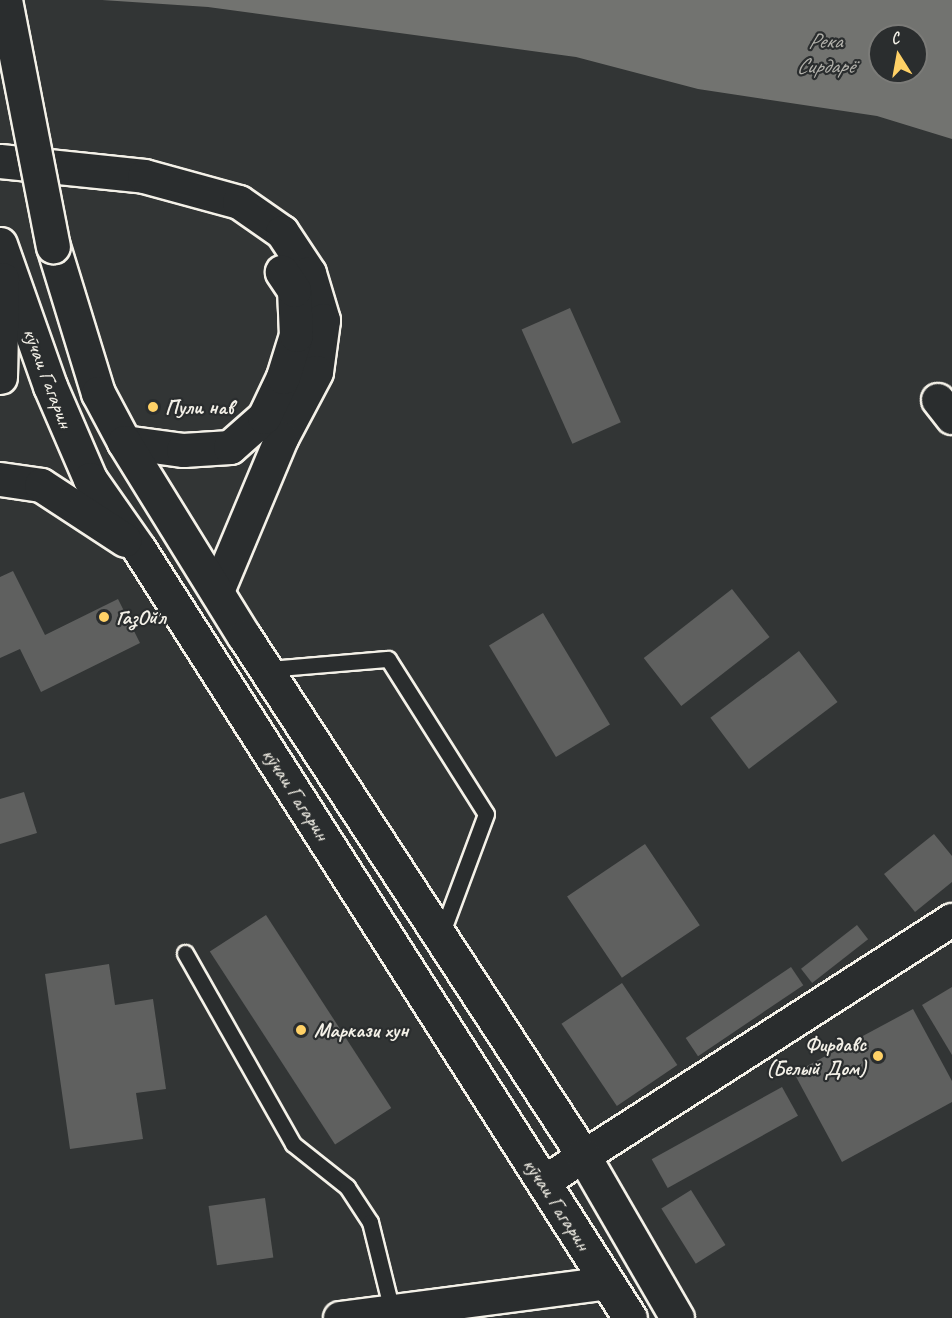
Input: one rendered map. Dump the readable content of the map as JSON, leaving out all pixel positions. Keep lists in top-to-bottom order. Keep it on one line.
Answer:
{"streets":{"main road":["кӯчаи Гагарин"]},"water":["Река Сирдарё"],"places":["Пули нав","ГазОйл","Маркази хун","Фирдавс (Белый Дом)"],"north":"top"}
